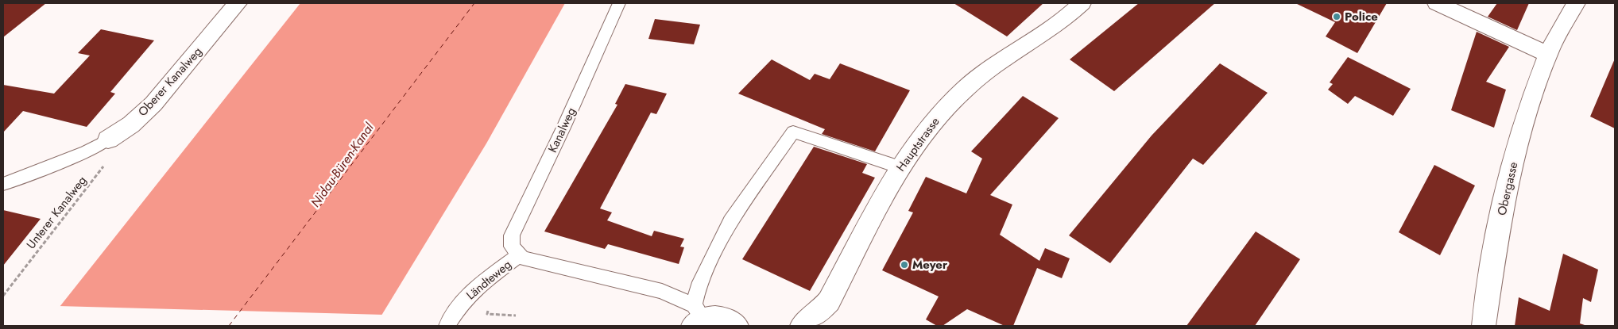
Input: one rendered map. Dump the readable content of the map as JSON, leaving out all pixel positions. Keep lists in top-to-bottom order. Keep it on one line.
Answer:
{"streets":{"street":["Oberer Kanalweg","Hauptstrasse","Obergasse"],"lane":["Kanalweg","Ländteweg"],"path":["Unterer Kanalweg"]},"crossings":[["Oberer Kanalweg","Unterer Kanalweg"],["Kanalweg","Ländteweg"]],"water":["Nidau-Büren-Kanal"],"places":["Police","Meyer"]}
